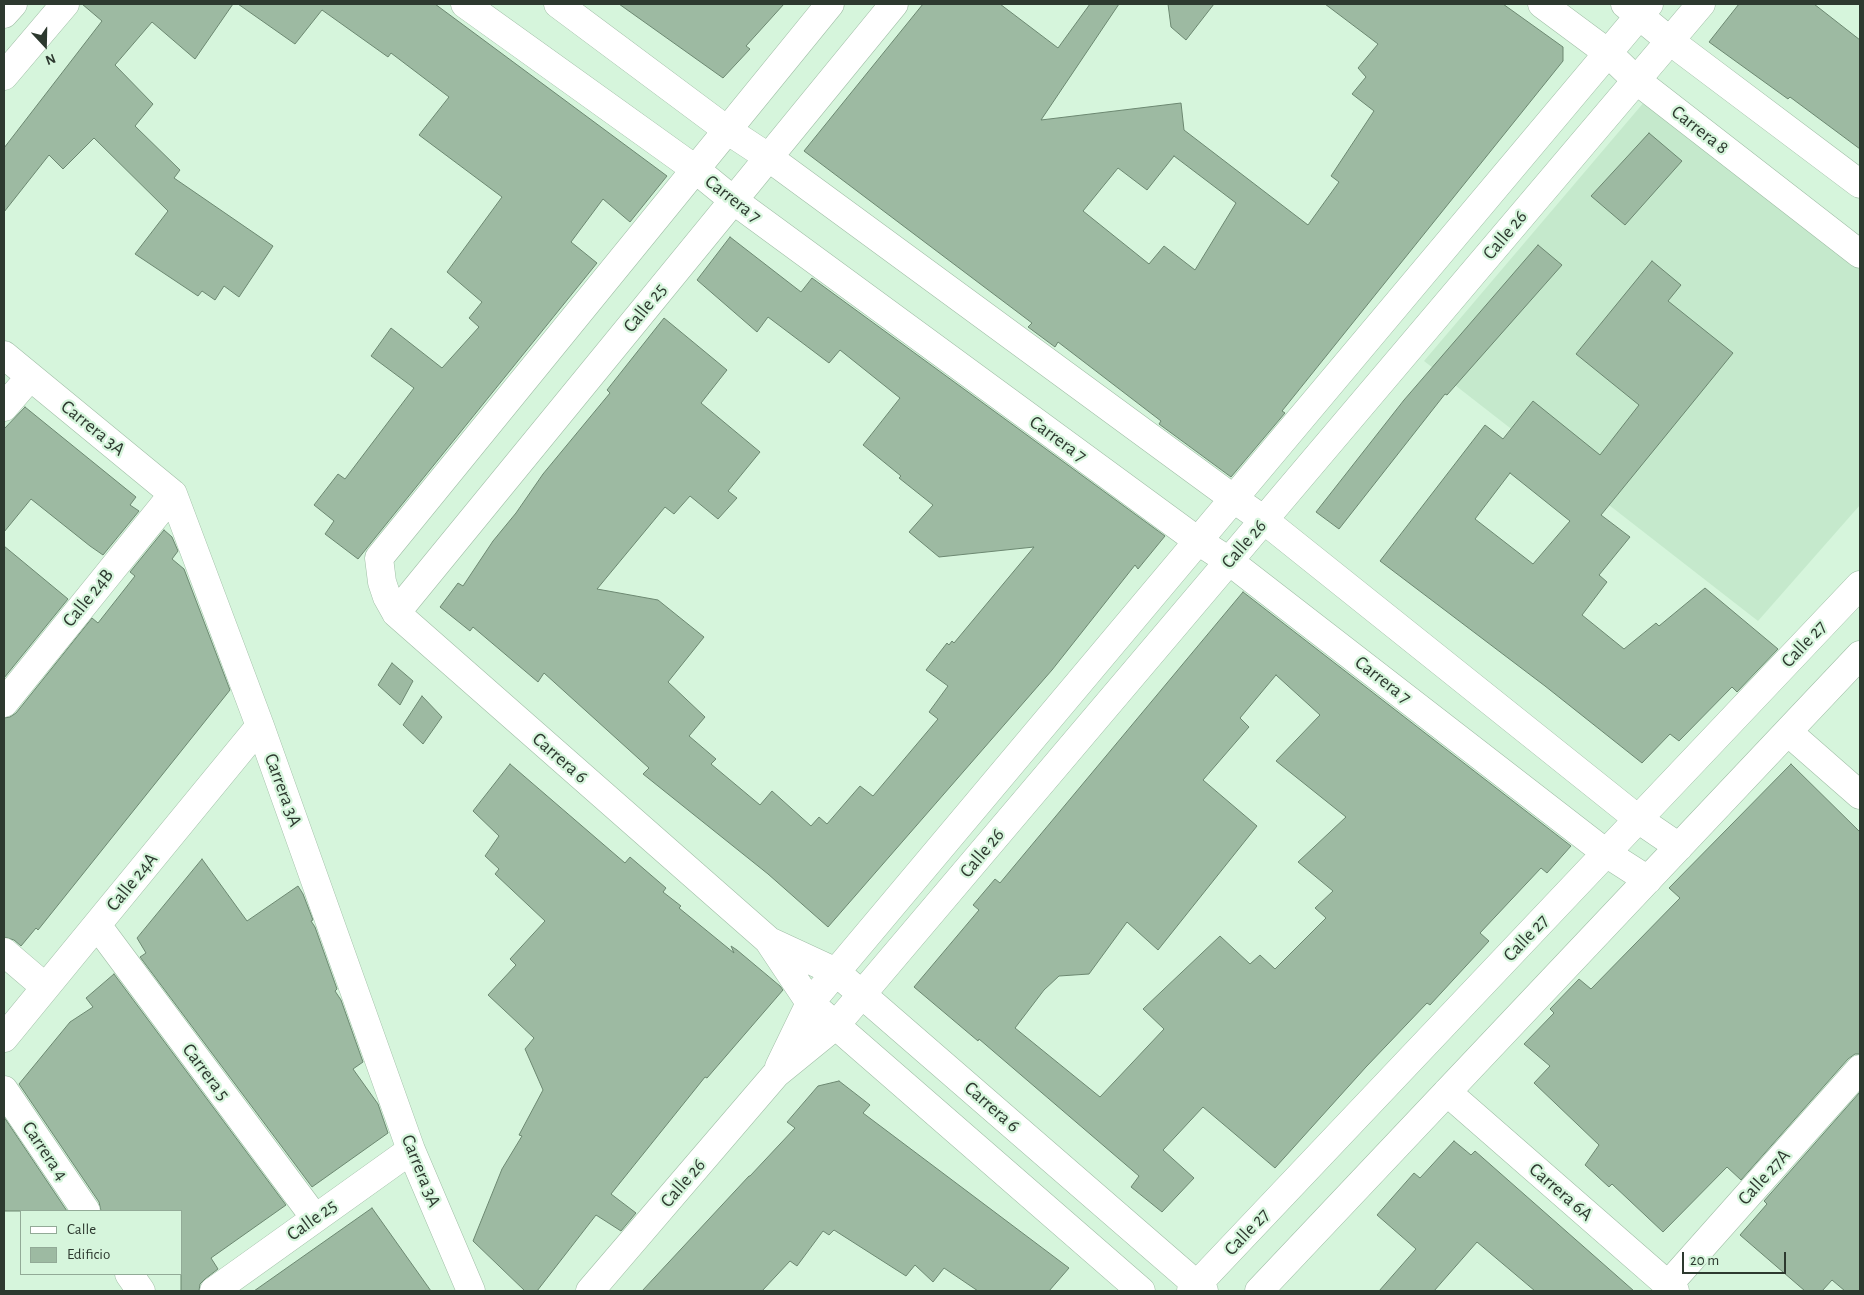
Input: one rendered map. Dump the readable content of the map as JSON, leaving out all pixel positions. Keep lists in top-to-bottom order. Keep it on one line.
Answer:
{"streets":{"street":["Carrera 8","Carrera 7","Calle 26","Calle 25","Carrera 3A","Calle 24B","Calle 27","Carrera 6","Calle 24A","Carrera 5","Carrera 4","Calle 27A","Carrera 6A"]},"crossings":[["Carrera 8","Calle 26"],["Carrera 7","Calle 26"],["Carrera 7","Calle 25"],["Carrera 7","Calle 27"],["Carrera 7","Carrera 6"],["Calle 26","Carrera 6"],["Calle 25","Carrera 3A"],["Calle 25","Carrera 6"],["Calle 25","Carrera 5"],["Carrera 3A","Calle 24B"],["Carrera 3A","Calle 24A"],["Calle 27","Carrera 6"],["Calle 24A","Carrera 5"],["Calle 27A","Carrera 6A"]],"legend":["Calle","Edificio"],"scale_bar":"20 m","north":"bottom"}
